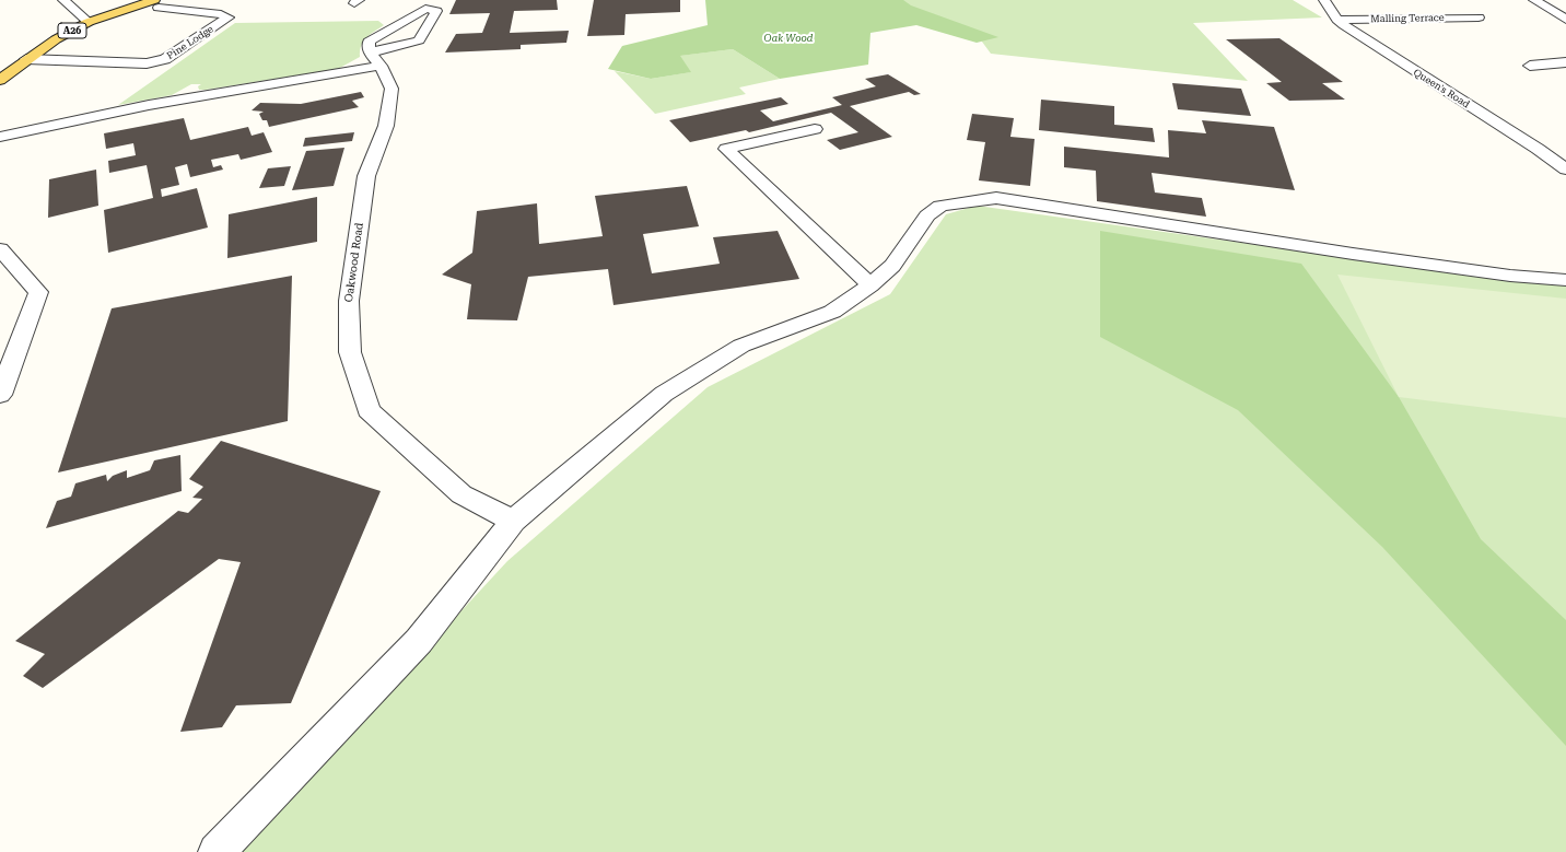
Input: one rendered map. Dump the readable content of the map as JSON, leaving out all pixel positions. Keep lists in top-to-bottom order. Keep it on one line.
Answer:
{"streets":{"main road":["A26"],"street":["Malling Terrace","Pine Lodge","Queen's Road","Oakwood Road"]},"crossings":[["Malling Terrace","Queen's Road"],["A26","Pine Lodge"]],"parks":["Oak Wood"]}
